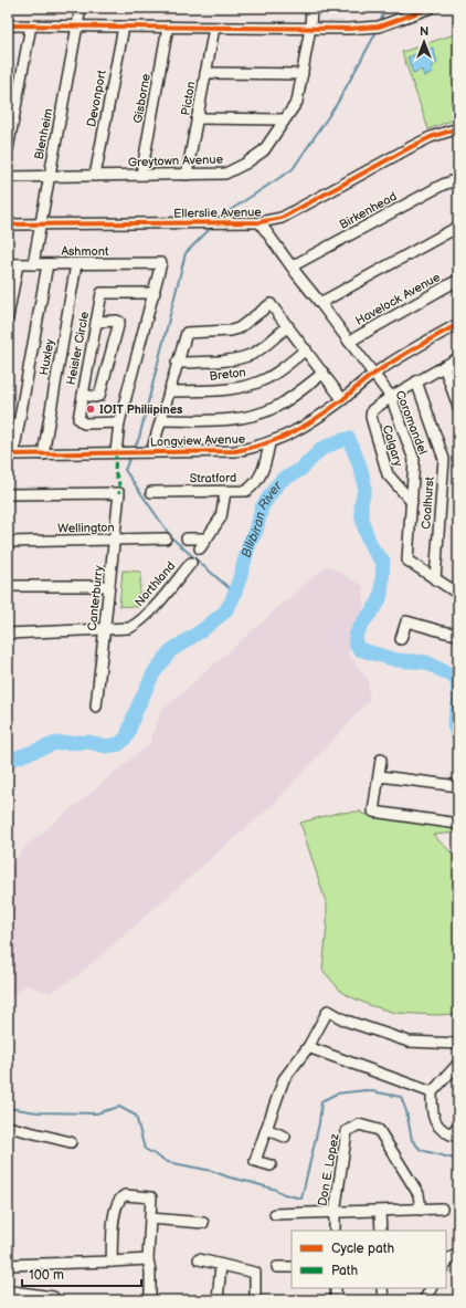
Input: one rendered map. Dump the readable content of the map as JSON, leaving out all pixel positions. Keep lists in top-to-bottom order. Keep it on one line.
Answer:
{"streets":{"street":["Devonport","Gisborne","Picton","Blenheim","Greytown Avenue","Birkenhead","Ellerslie Avenue","Ashmont","Havelock Avenue","Heisler Circle","Huxley","Breton","Coromandel","Longview Avenue","Calgary","Stratford","Coalhurst","Wellington","Northland","Canterburry","Don E. Lopez"]},"crossings":[["Devonport","Greytown Avenue"],["Gisborne","Greytown Avenue"],["Picton","Greytown Avenue"],["Blenheim","Greytown Avenue"],["Blenheim","Ellerslie Avenue"],["Blenheim","Ashmont"],["Birkenhead","Coromandel"],["Ellerslie Avenue","Coromandel"],["Ashmont","Heisler Circle"],["Ashmont","Huxley"],["Havelock Avenue","Coromandel"],["Huxley","Longview Avenue"],["Coromandel","Longview Avenue"],["Coromandel","Calgary"],["Coromandel","Coalhurst"],["Longview Avenue","Stratford"],["Calgary","Coalhurst"],["Wellington","Canterburry"],["Northland","Canterburry"]],"water":["Bilibiran River"],"places":["IOIT Philiipines"],"legend":["Cycle path","Path"],"scale_bar":"100 m","north":"top"}
